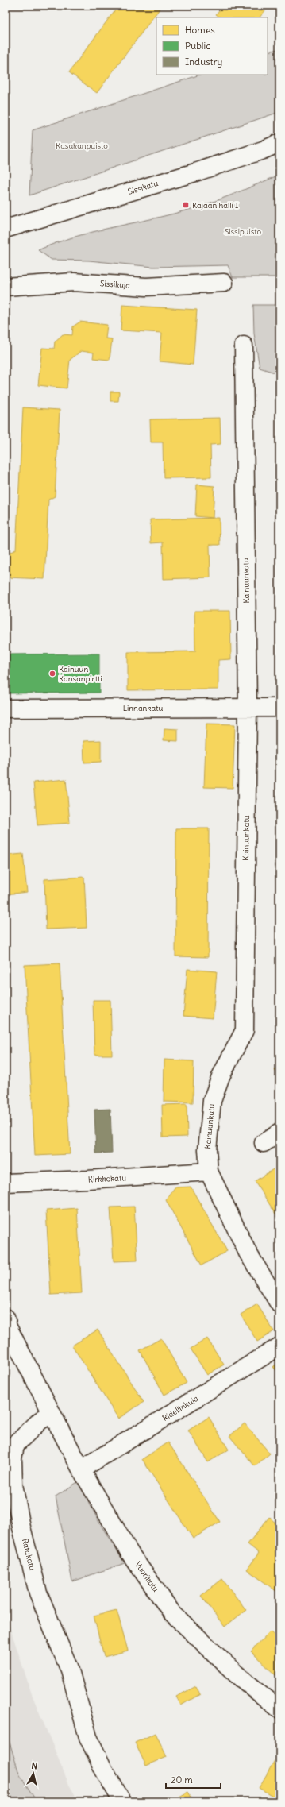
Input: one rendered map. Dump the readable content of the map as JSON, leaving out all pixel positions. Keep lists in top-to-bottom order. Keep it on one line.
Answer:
{"streets":{"street":["Sissikatu","Sissikuja","Kainuunkatu","Linnankatu","Kirkkokatu","Ridellinkuja","Ratakatu","Vuorikatu"]},"crossings":[["Kainuunkatu","Linnankatu"],["Kainuunkatu","Kirkkokatu"],["Ridellinkuja","Vuorikatu"],["Ratakatu","Vuorikatu"]],"parks":["Kasakanpuisto","Sissipuisto"],"places":{"transit":["Kajaanihalli I"],"other":["Kainuun Kansanpirtti"]},"legend":["Homes","Public","Industry"],"scale_bar":"20 m","north":"top"}
